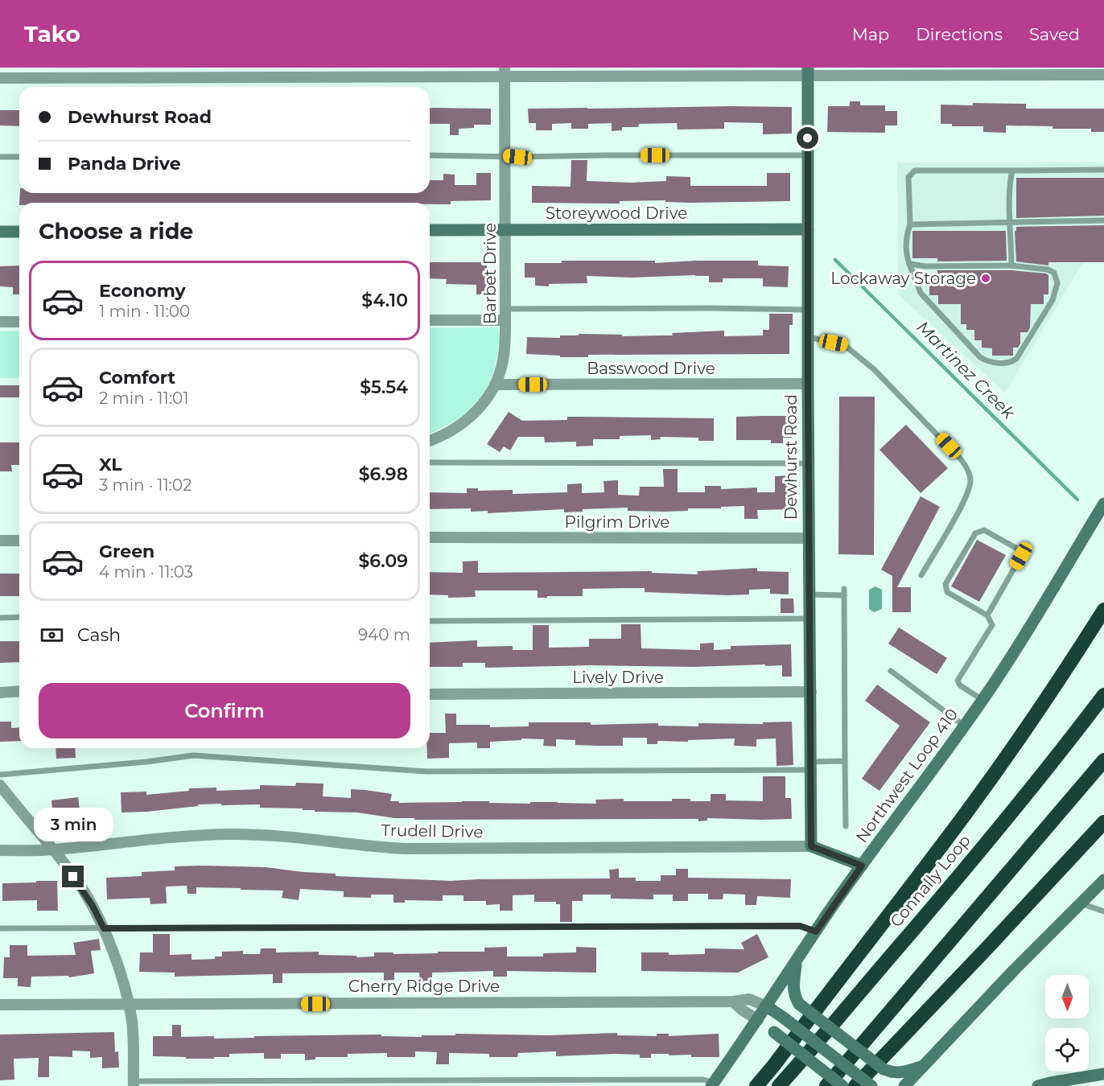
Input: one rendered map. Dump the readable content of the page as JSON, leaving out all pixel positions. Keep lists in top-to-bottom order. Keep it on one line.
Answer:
{"streets":{"highway":["Connally Loop"],"street":["Storeywood Drive","Barbet Drive","Basswood Drive","Dewhurst Road","Pilgrim Drive","Lively Drive","Northwest Loop 410","Trudell Drive","Cherry Ridge Drive"]},"crossings":[["Storeywood Drive","Barbet Drive"],["Storeywood Drive","Dewhurst Road"],["Barbet Drive","Basswood Drive"],["Basswood Drive","Dewhurst Road"],["Dewhurst Road","Pilgrim Drive"],["Dewhurst Road","Lively Drive"],["Dewhurst Road","Trudell Drive"],["Northwest Loop 410","Trudell Drive"],["Northwest Loop 410","Cherry Ridge Drive"]],"water":["Martinez Creek"],"places":["Lockaway Storage"],"north":"bottom","page":{"header":"Tako","nav":["Map","Directions","Saved"],"banner":["Dewhurst Road","Panda Drive"],"heading":"Choose a ride","list":[{"name":"Economy","note":"1 min · 11:00","value":"$4.10"},{"name":"Comfort","note":"2 min · 11:01","value":"$5.54"},{"name":"XL","note":"3 min · 11:02","value":"$6.98"},{"name":"Green","note":"4 min · 11:03","value":"$6.09"}],"pay":["Cash","940 m"],"buttons":"Confirm","bubble":"3 min"}}
